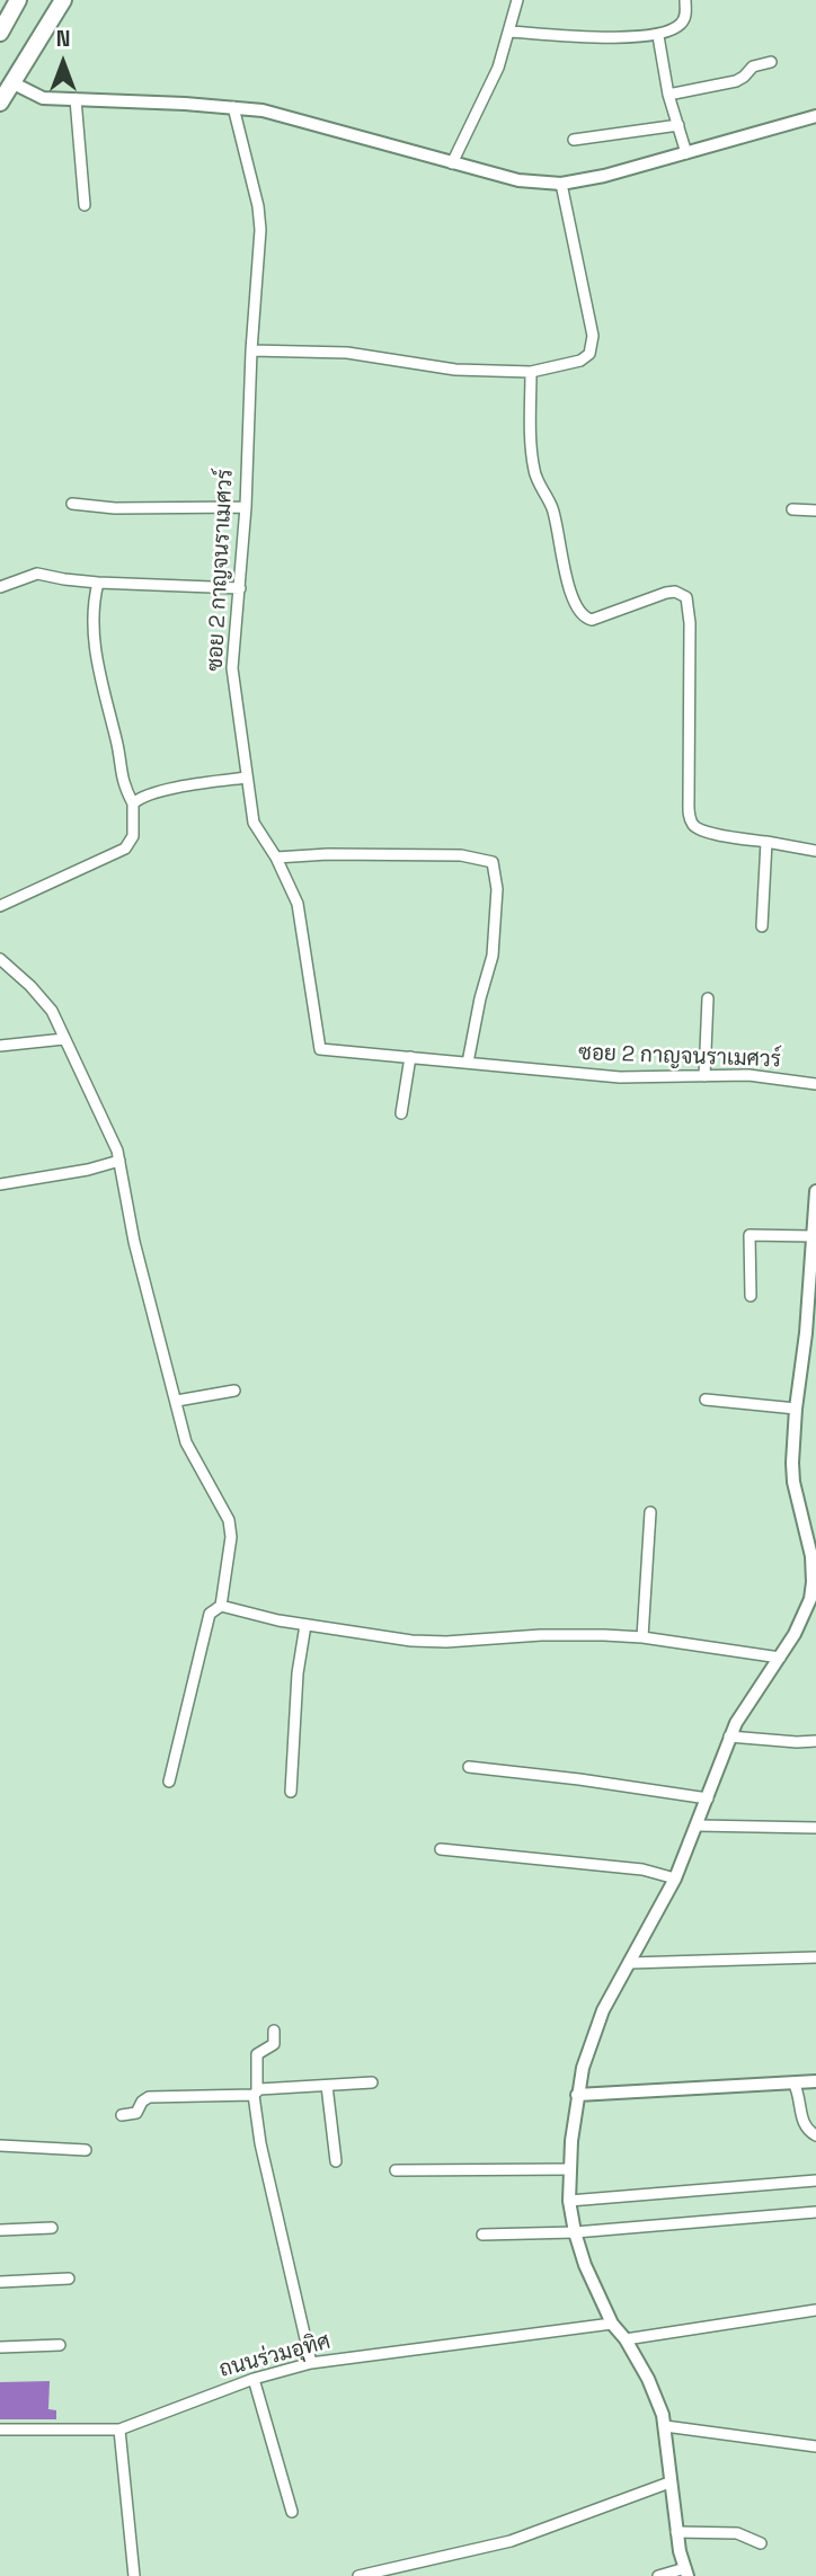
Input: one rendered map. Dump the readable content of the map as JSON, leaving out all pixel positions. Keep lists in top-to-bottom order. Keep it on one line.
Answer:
{"streets":{"street":["ซอย 2 กาญจนราเมศวร์","ถนนร่วมอุทิศ"]},"north":"top"}
